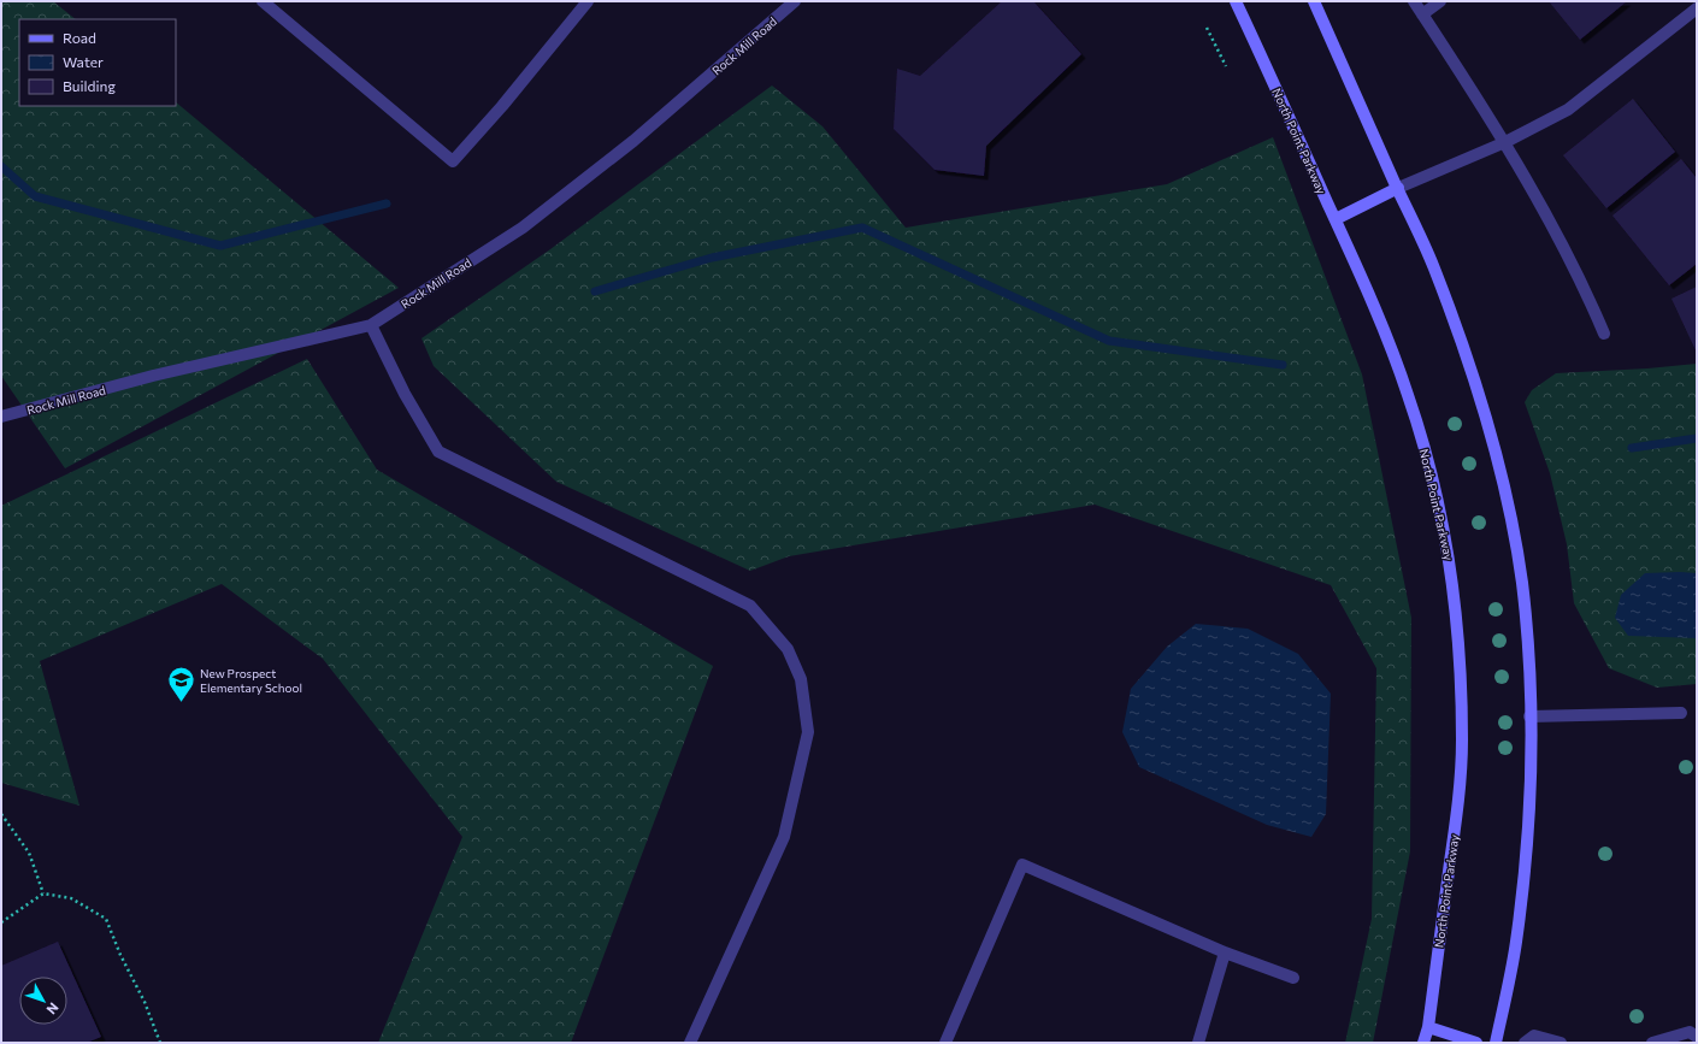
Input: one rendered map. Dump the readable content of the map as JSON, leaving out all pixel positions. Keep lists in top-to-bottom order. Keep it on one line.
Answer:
{"streets":{"street":["Rock Mill Road","North Point Parkway"]},"places":{"school or university":["New Prospect Elementary School"]},"legend":["Road","Water","Building"],"north":"bottom right"}
